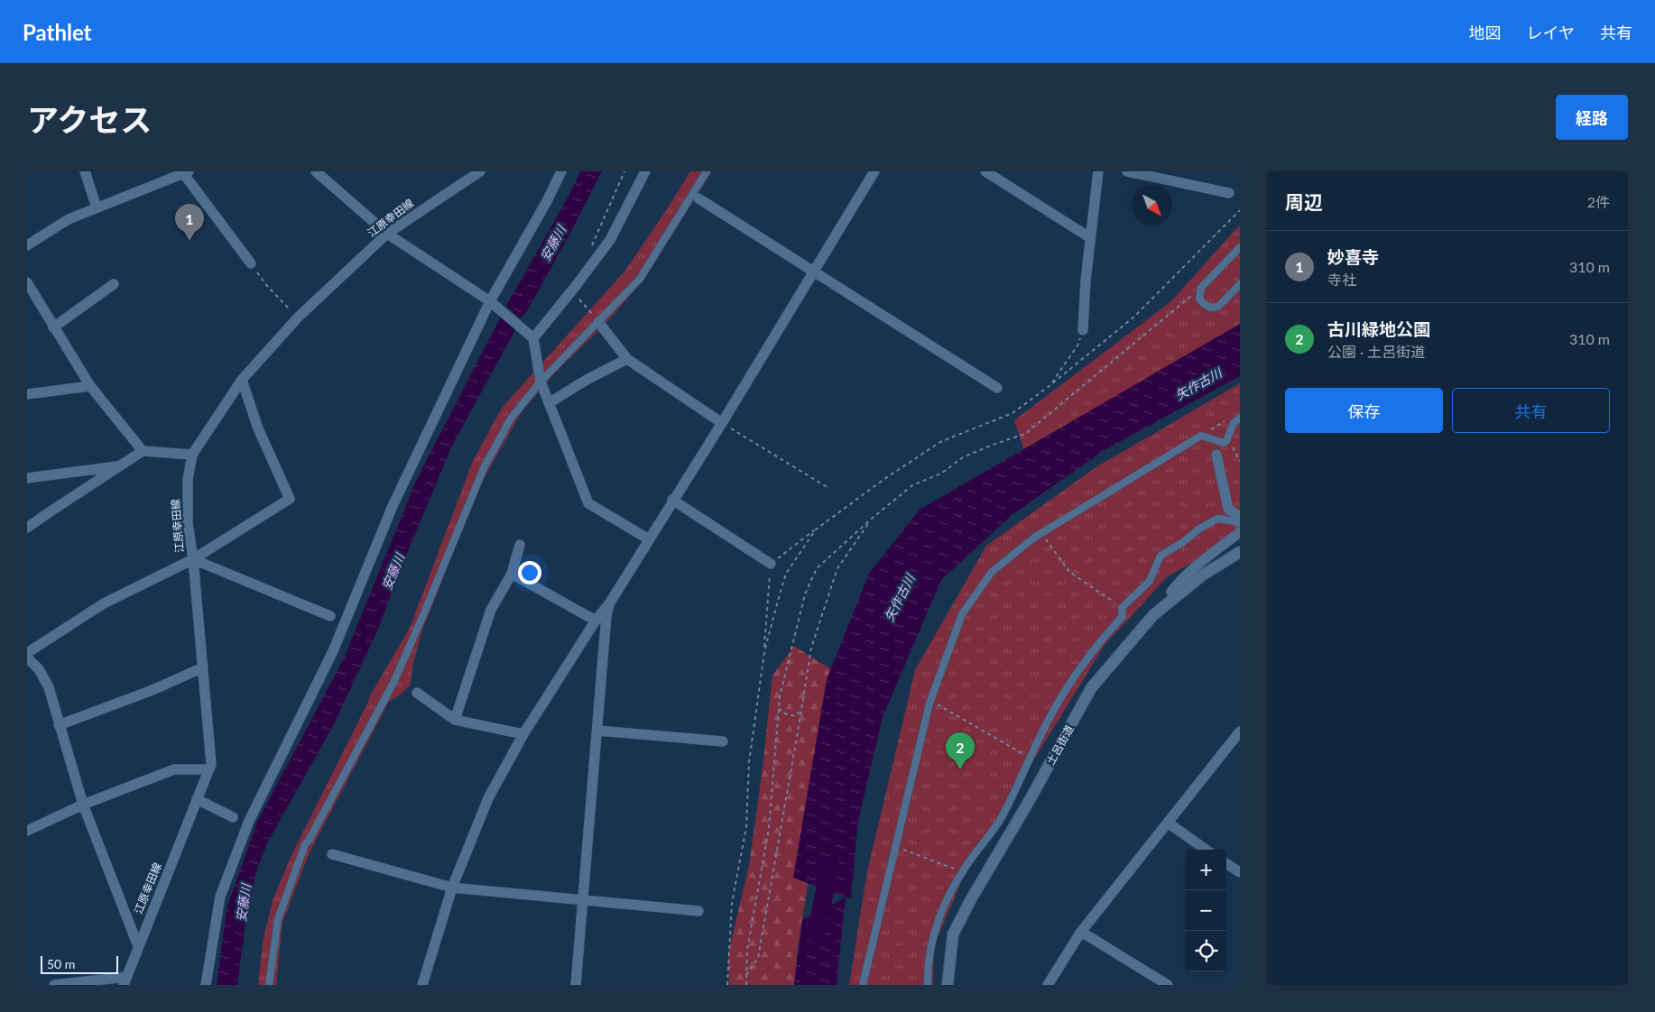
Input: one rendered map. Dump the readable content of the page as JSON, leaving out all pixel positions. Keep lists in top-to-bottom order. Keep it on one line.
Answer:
{"streets":{"street":["江原幸田線","土呂街道"]},"water":["安藤川","矢作古川"],"scale_bar":"50 m","north":"bottom right","page":{"header":"Pathlet","nav":["地図","レイヤ","共有"],"title":"アクセス","buttons":["経路",["保存","共有"]],"heading":["周辺","2件"],"pins":["1","2"],"list":[{"mark":"1","name":"妙喜寺","note":"寺社","value":"310 m"},{"mark":"2","name":"古川緑地公園","note":"公園 · 土呂街道","value":"310 m"}],"map_buttons":["+","−"],"scale":"50 m"}}
